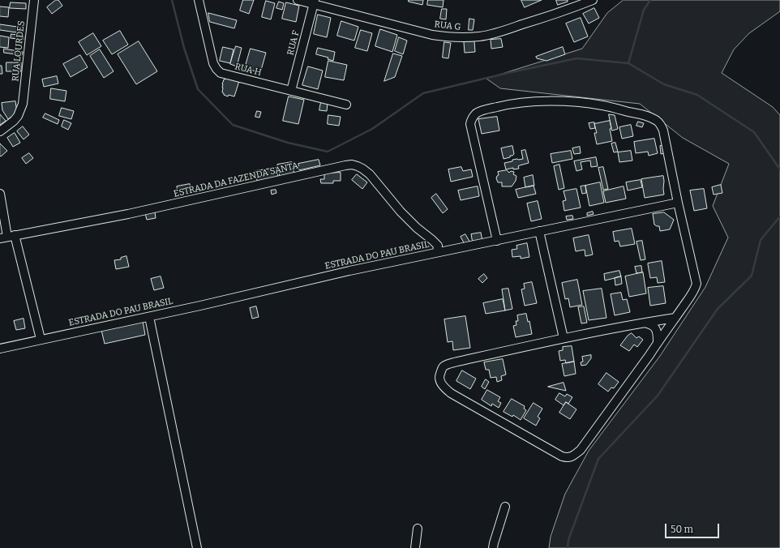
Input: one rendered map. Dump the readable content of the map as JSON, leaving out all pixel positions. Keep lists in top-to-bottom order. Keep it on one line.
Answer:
{"streets":{"street":["RUA G","RUA F","RUA LOURDES","RUA H","ESTRADA DA FAZENDA SANTA","ESTRADA DO PAU BRASIL"]},"crossings":[["RUA G","RUA F"],["RUA F","RUA H"],["ESTRADA DA FAZENDA SANTA","ESTRADA DO PAU BRASIL"]],"scale_bar":"50 m"}
